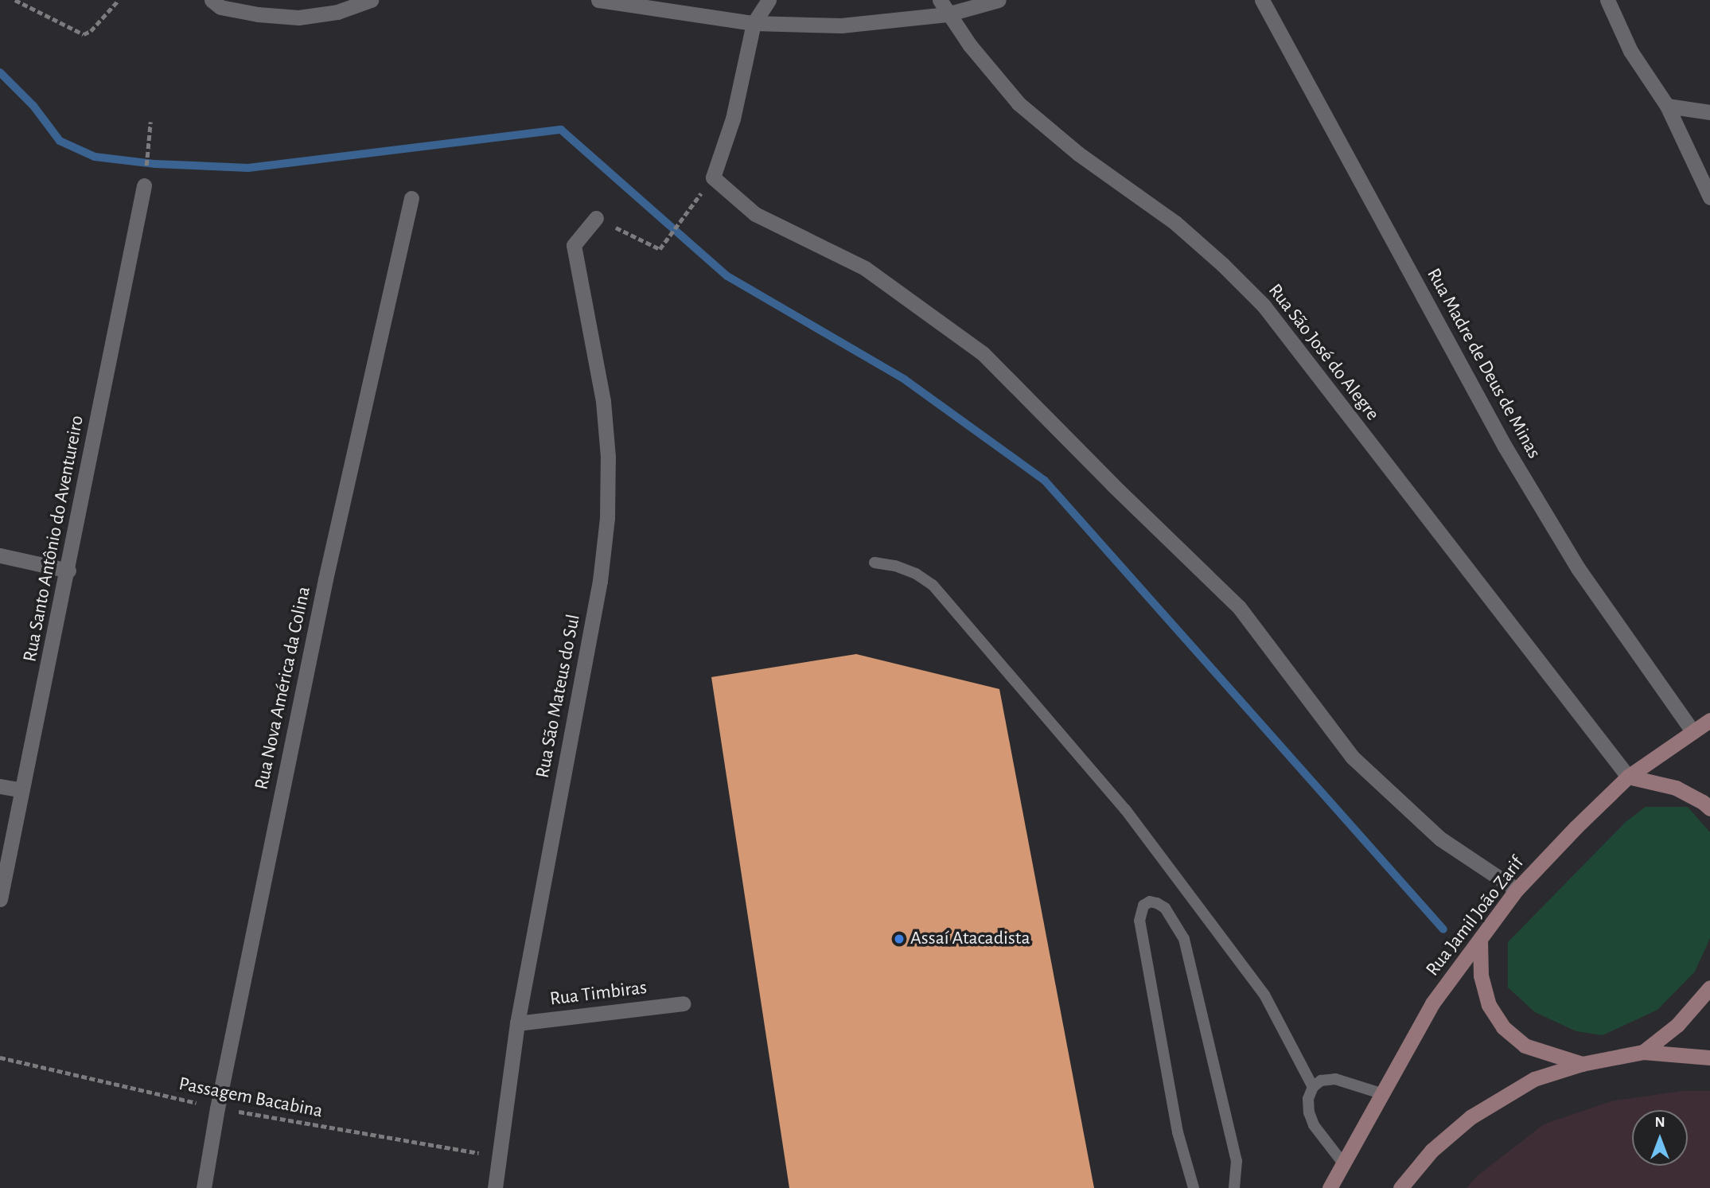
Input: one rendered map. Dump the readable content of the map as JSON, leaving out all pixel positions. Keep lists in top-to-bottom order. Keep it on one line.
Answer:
{"streets":{"main road":["Rua Jamil João Zarif"],"street":["Rua São José do Alegre","Rua Madre de Deus de Minas","Rua Santo Antônio do Aventureiro","Rua Nova América da Colina","Rua São Mateus do Sul","Rua Timbiras"],"path":["Passagem Bacabina"]},"crossings":[["Rua São José do Alegre","Rua Jamil João Zarif"],["Rua Madre de Deus de Minas","Rua Jamil João Zarif"],["Rua Nova América da Colina","Passagem Bacabina"],["Rua São Mateus do Sul","Rua Timbiras"],["Rua São Mateus do Sul","Passagem Bacabina"]],"places":["Assaí Atacadista"],"north":"top"}
